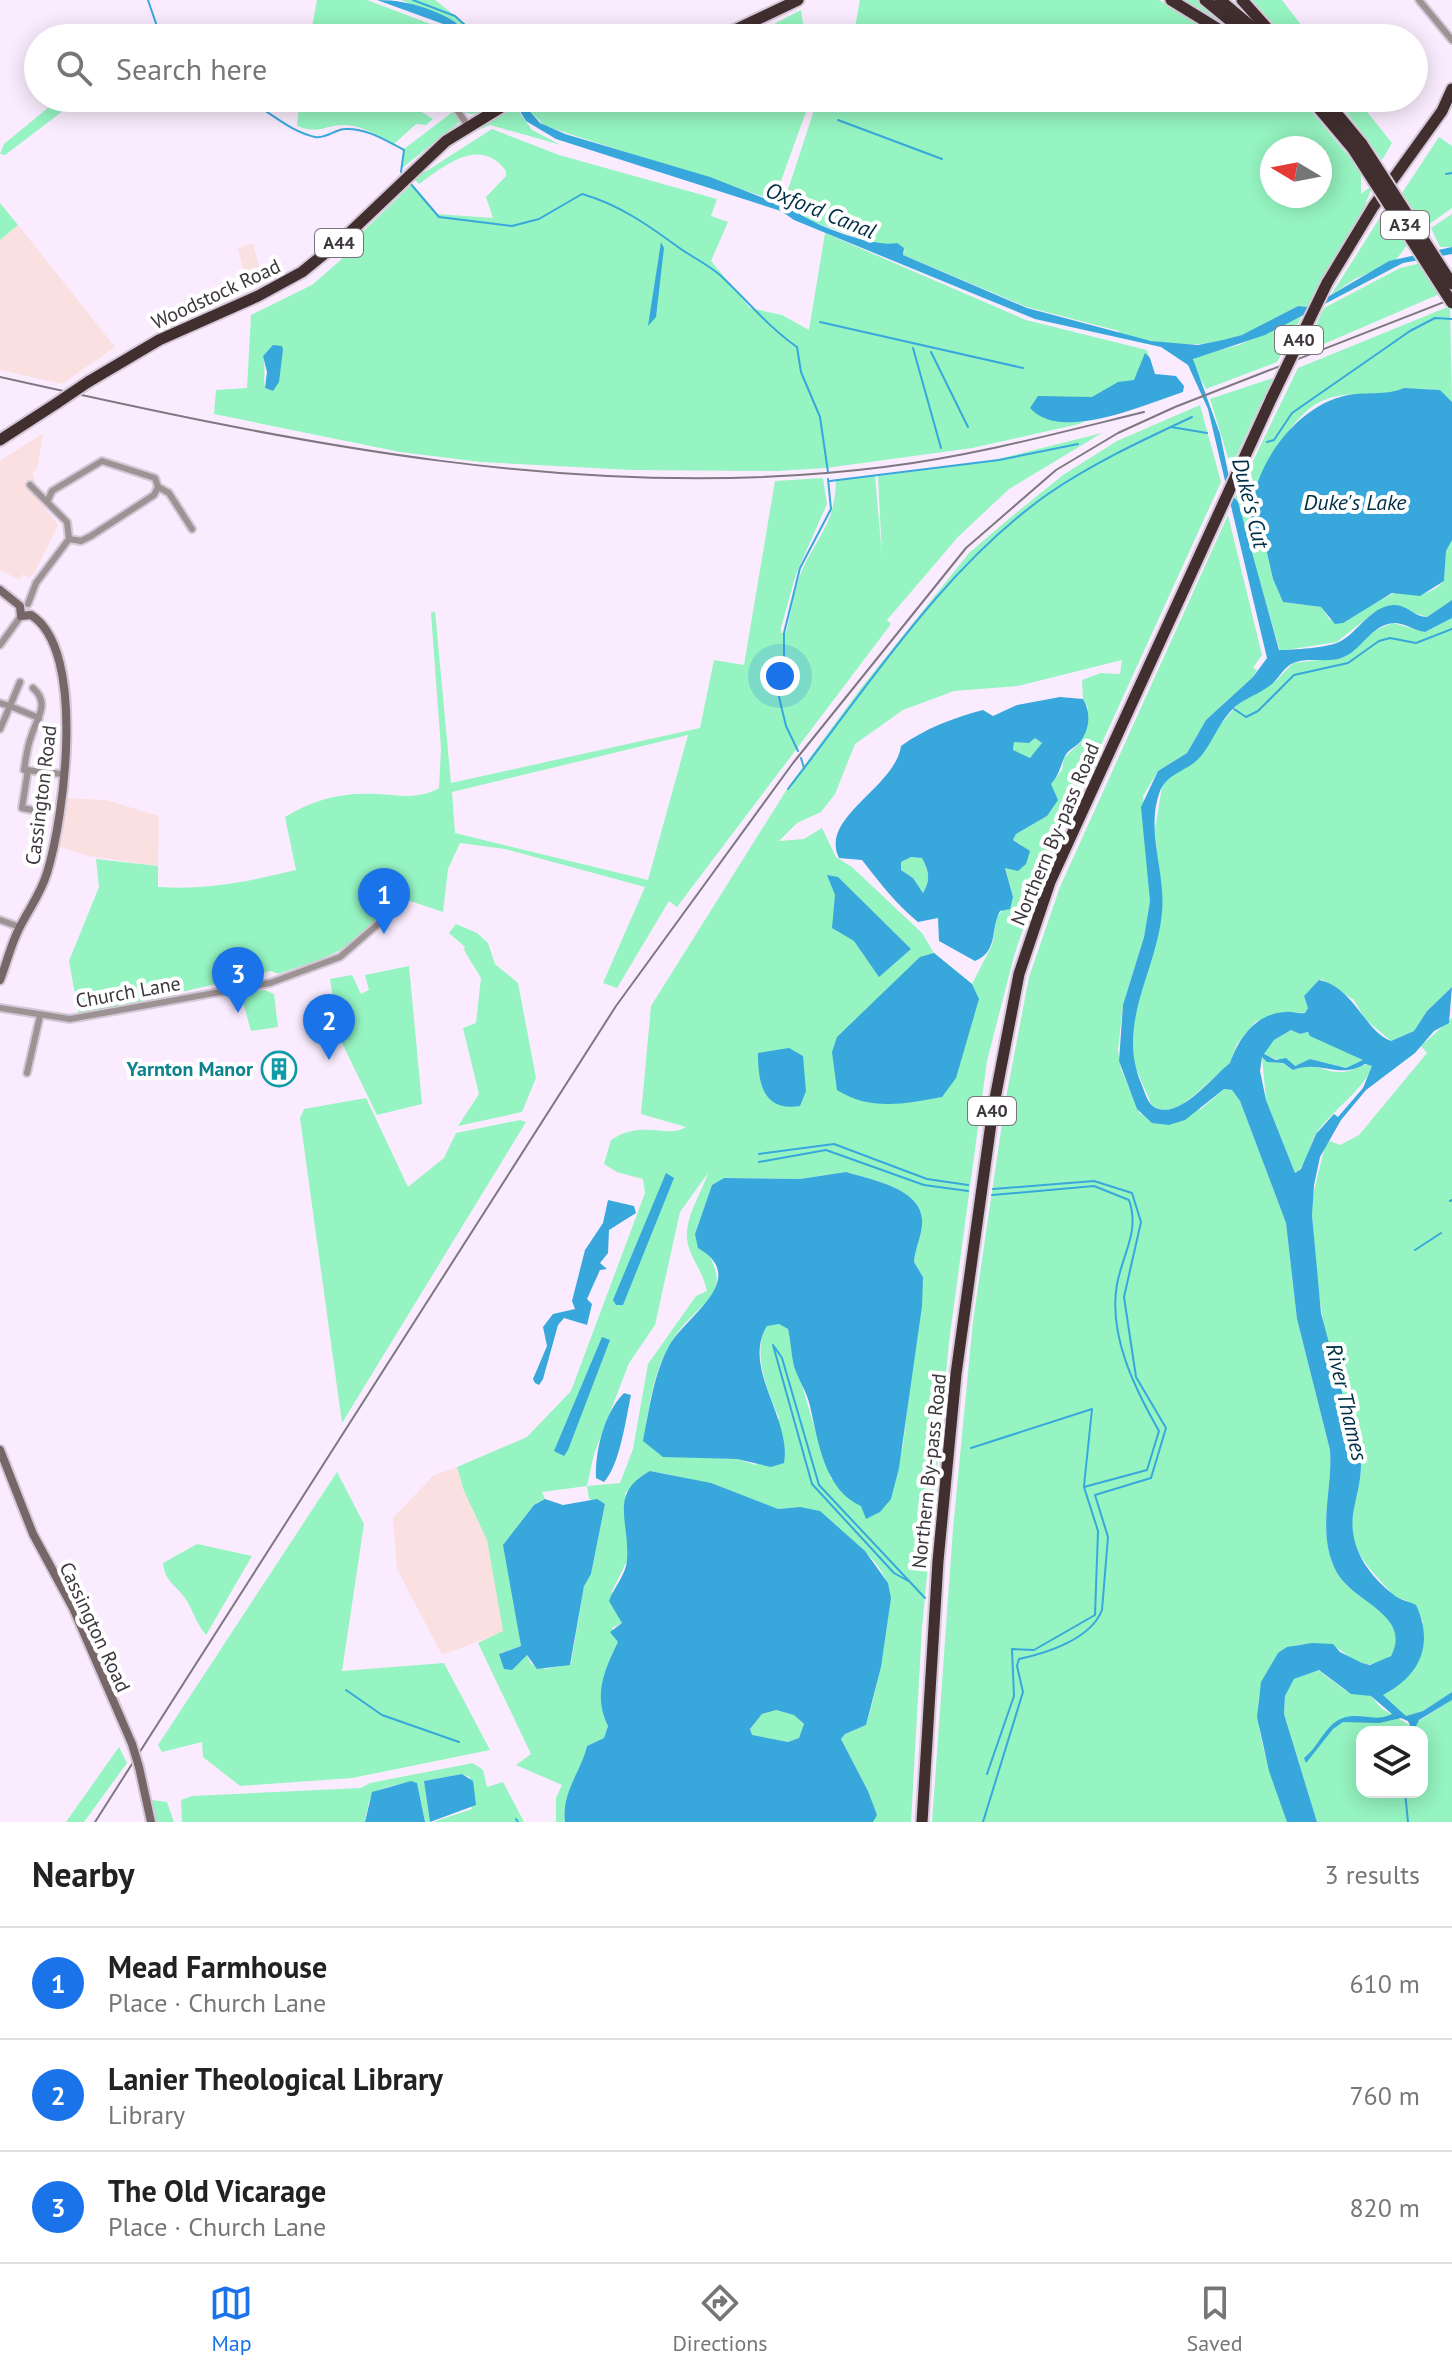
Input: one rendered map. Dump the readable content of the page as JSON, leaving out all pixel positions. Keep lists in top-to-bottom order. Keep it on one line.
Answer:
{"streets":{"highway":["A34","A44","Woodstock Road","A40","Northern By-pass Road"],"street":["Cassington Road","Church Lane"]},"crossings":[["A40","Northern By-pass Road"]],"water":["Oxford Canal","Duke's Lake","Duke's Cut","River Thames"],"places":{"building":["Yarnton Manor"]},"north":"left","page":{"search":"Search here","pins":["1","3","2"],"heading":["Nearby","3 results"],"list":[{"mark":"1","name":"Mead Farmhouse","note":"Place · Church Lane","value":"610 m"},{"mark":"2","name":"Lanier Theological Library","note":"Library","value":"760 m"},{"mark":"3","name":"The Old Vicarage","note":"Place · Church Lane","value":"820 m"}],"nav":["Map","Directions","Saved"]}}
